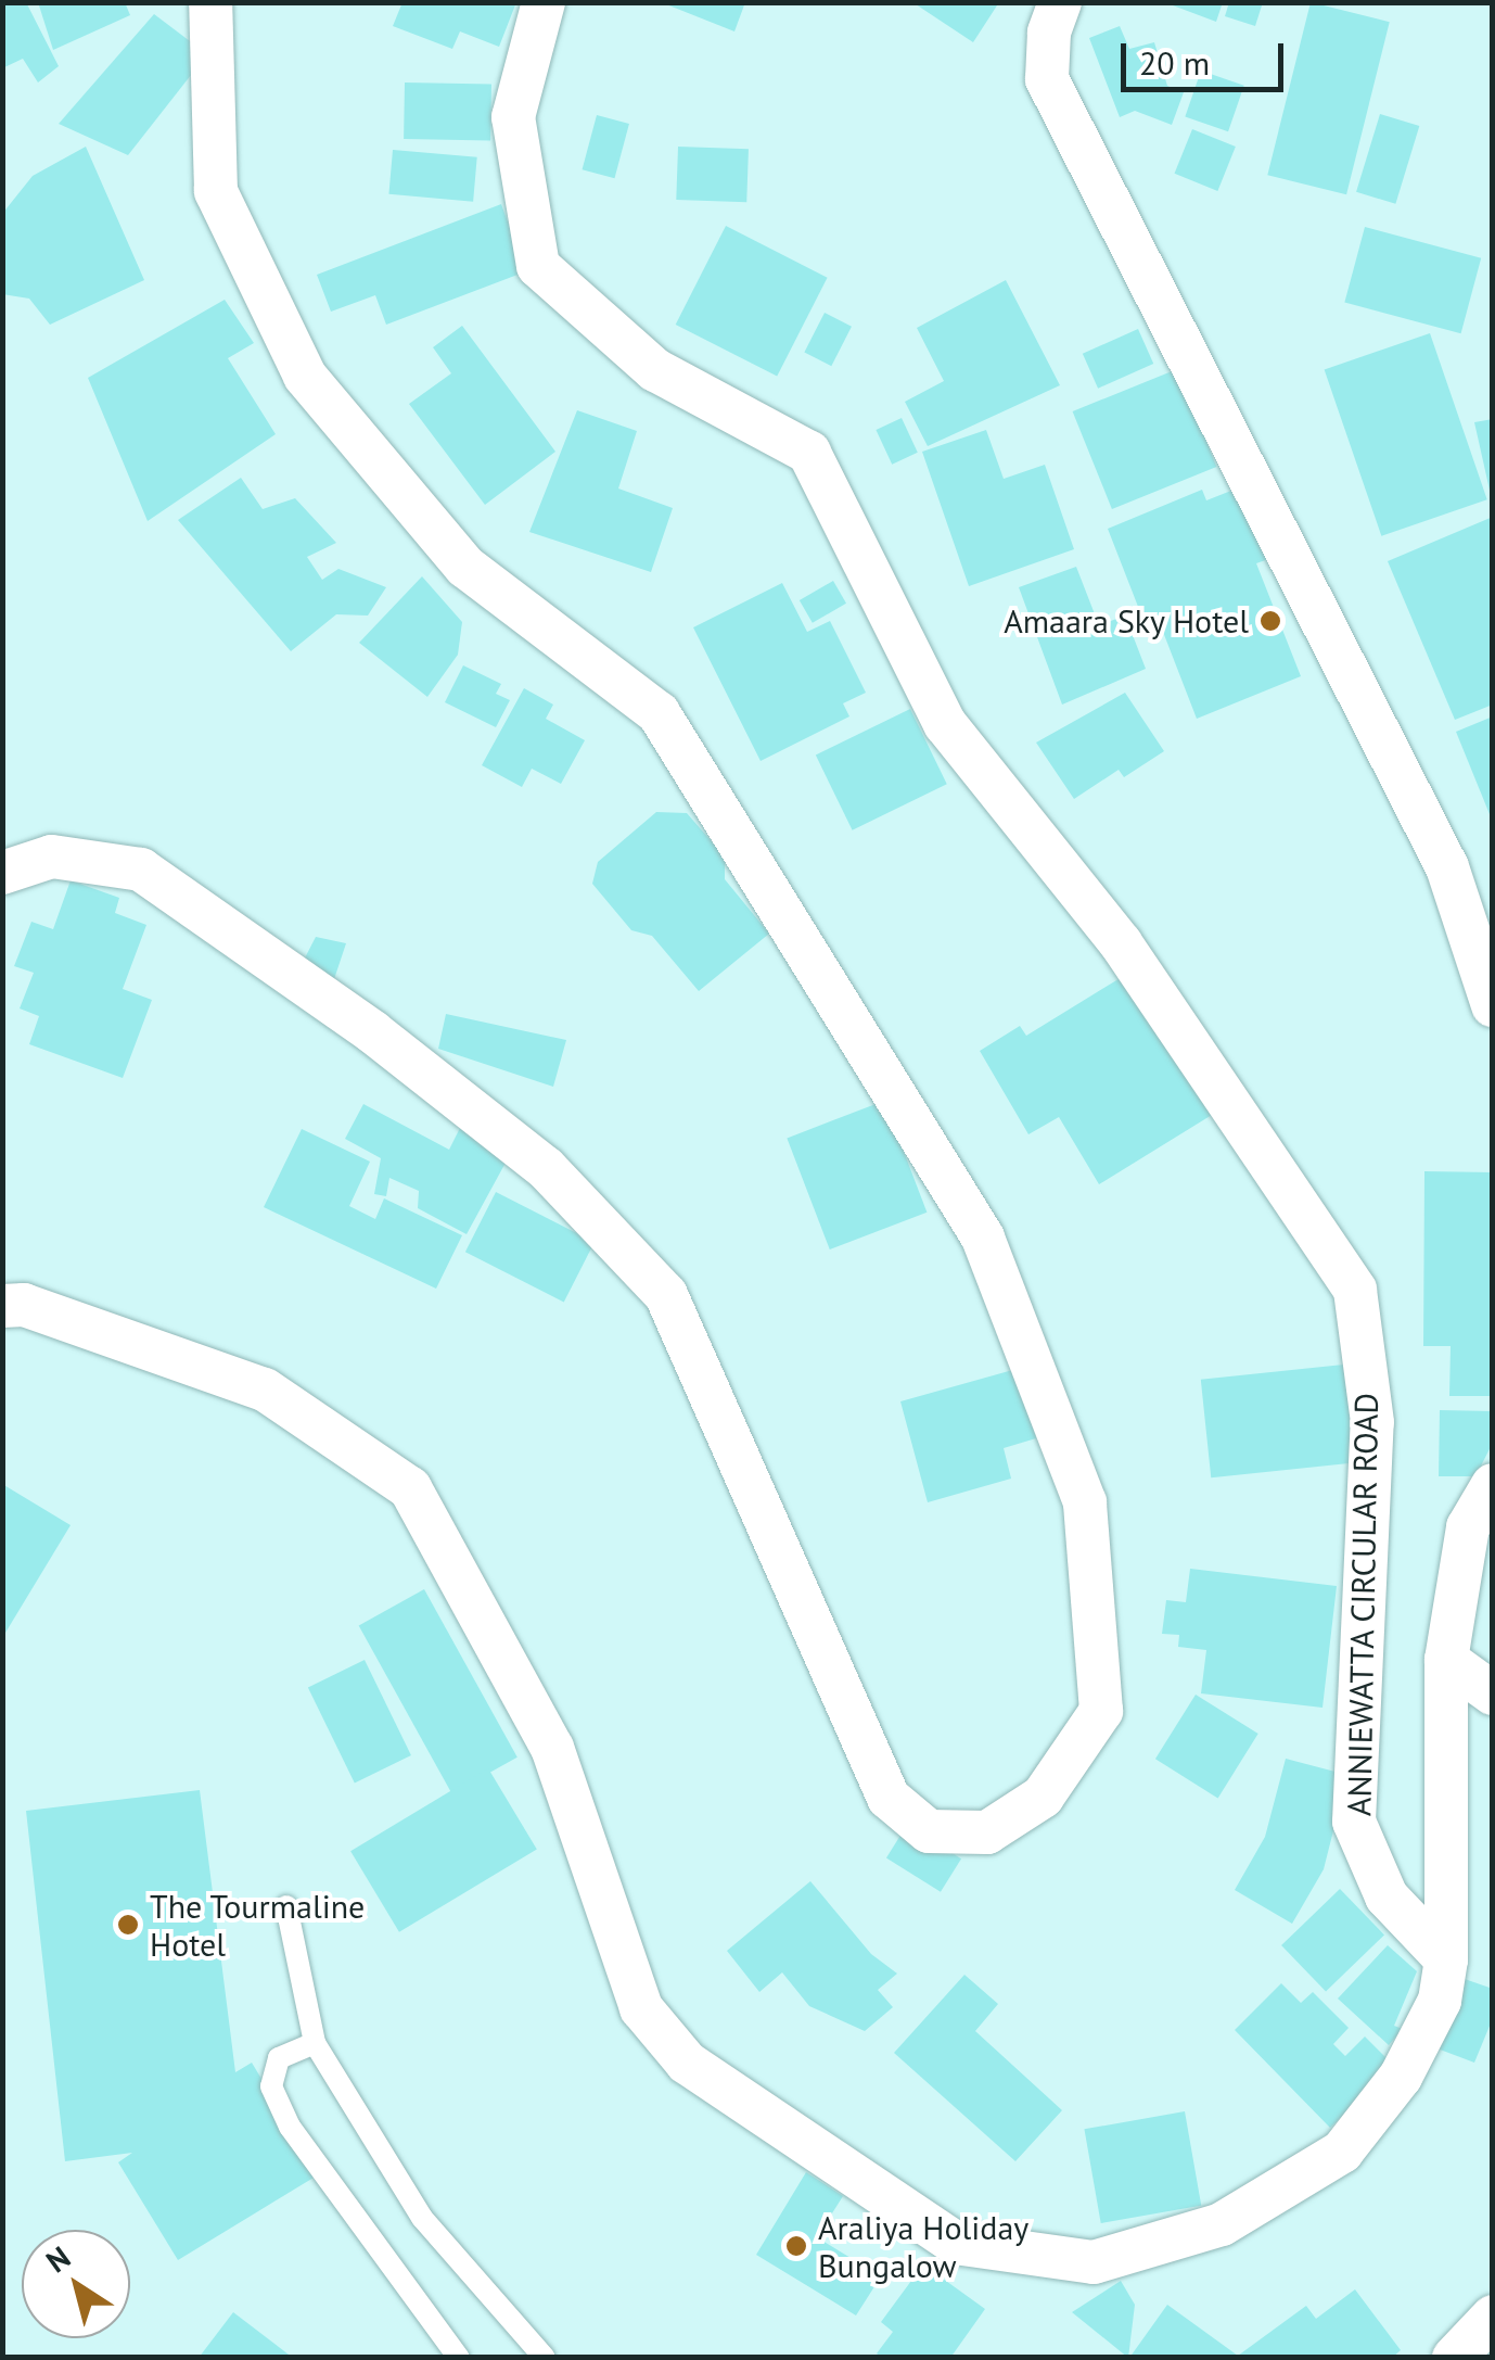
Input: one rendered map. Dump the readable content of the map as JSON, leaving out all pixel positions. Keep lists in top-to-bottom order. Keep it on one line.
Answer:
{"streets":{"street":["ANNIEWATTA CIRCULAR ROAD"]},"places":["Amaara Sky Hotel","The Tourmaline Hotel","Araliya Holiday Bungalow"],"scale_bar":"20 m","north":"top left"}
